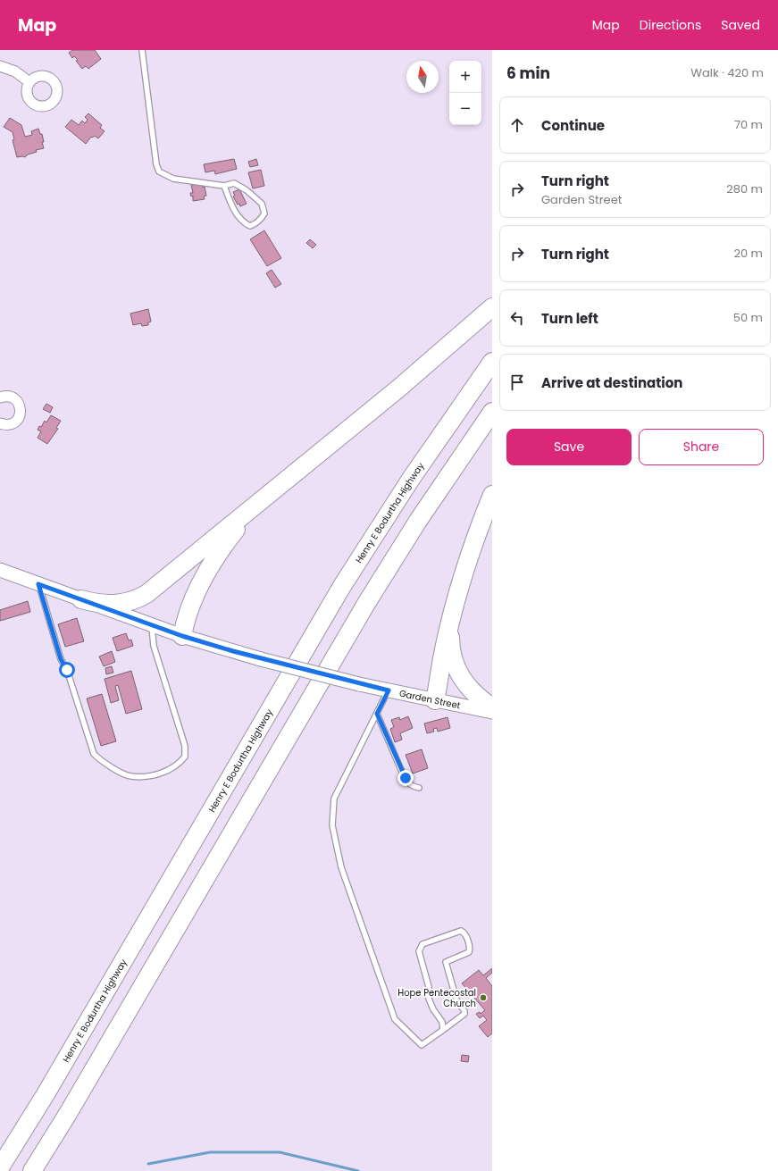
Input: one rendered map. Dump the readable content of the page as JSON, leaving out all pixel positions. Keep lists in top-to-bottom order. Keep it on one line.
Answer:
{"streets":{"highway":["Henry E Bodurtha Highway"],"street":["Garden Street"]},"places":["Hope Pentecostal Church"],"north":"top","page":{"header":"Map","nav":["Map","Directions","Saved"],"heading":["6 min","Walk · 420 m"],"map_buttons":["+","−"],"list":[["Continue","70 m"],["Turn right","Garden Street","280 m"],["Turn right","20 m"],["Turn left","50 m"],"Arrive at destination"],"buttons":["Save","Share"]}}
